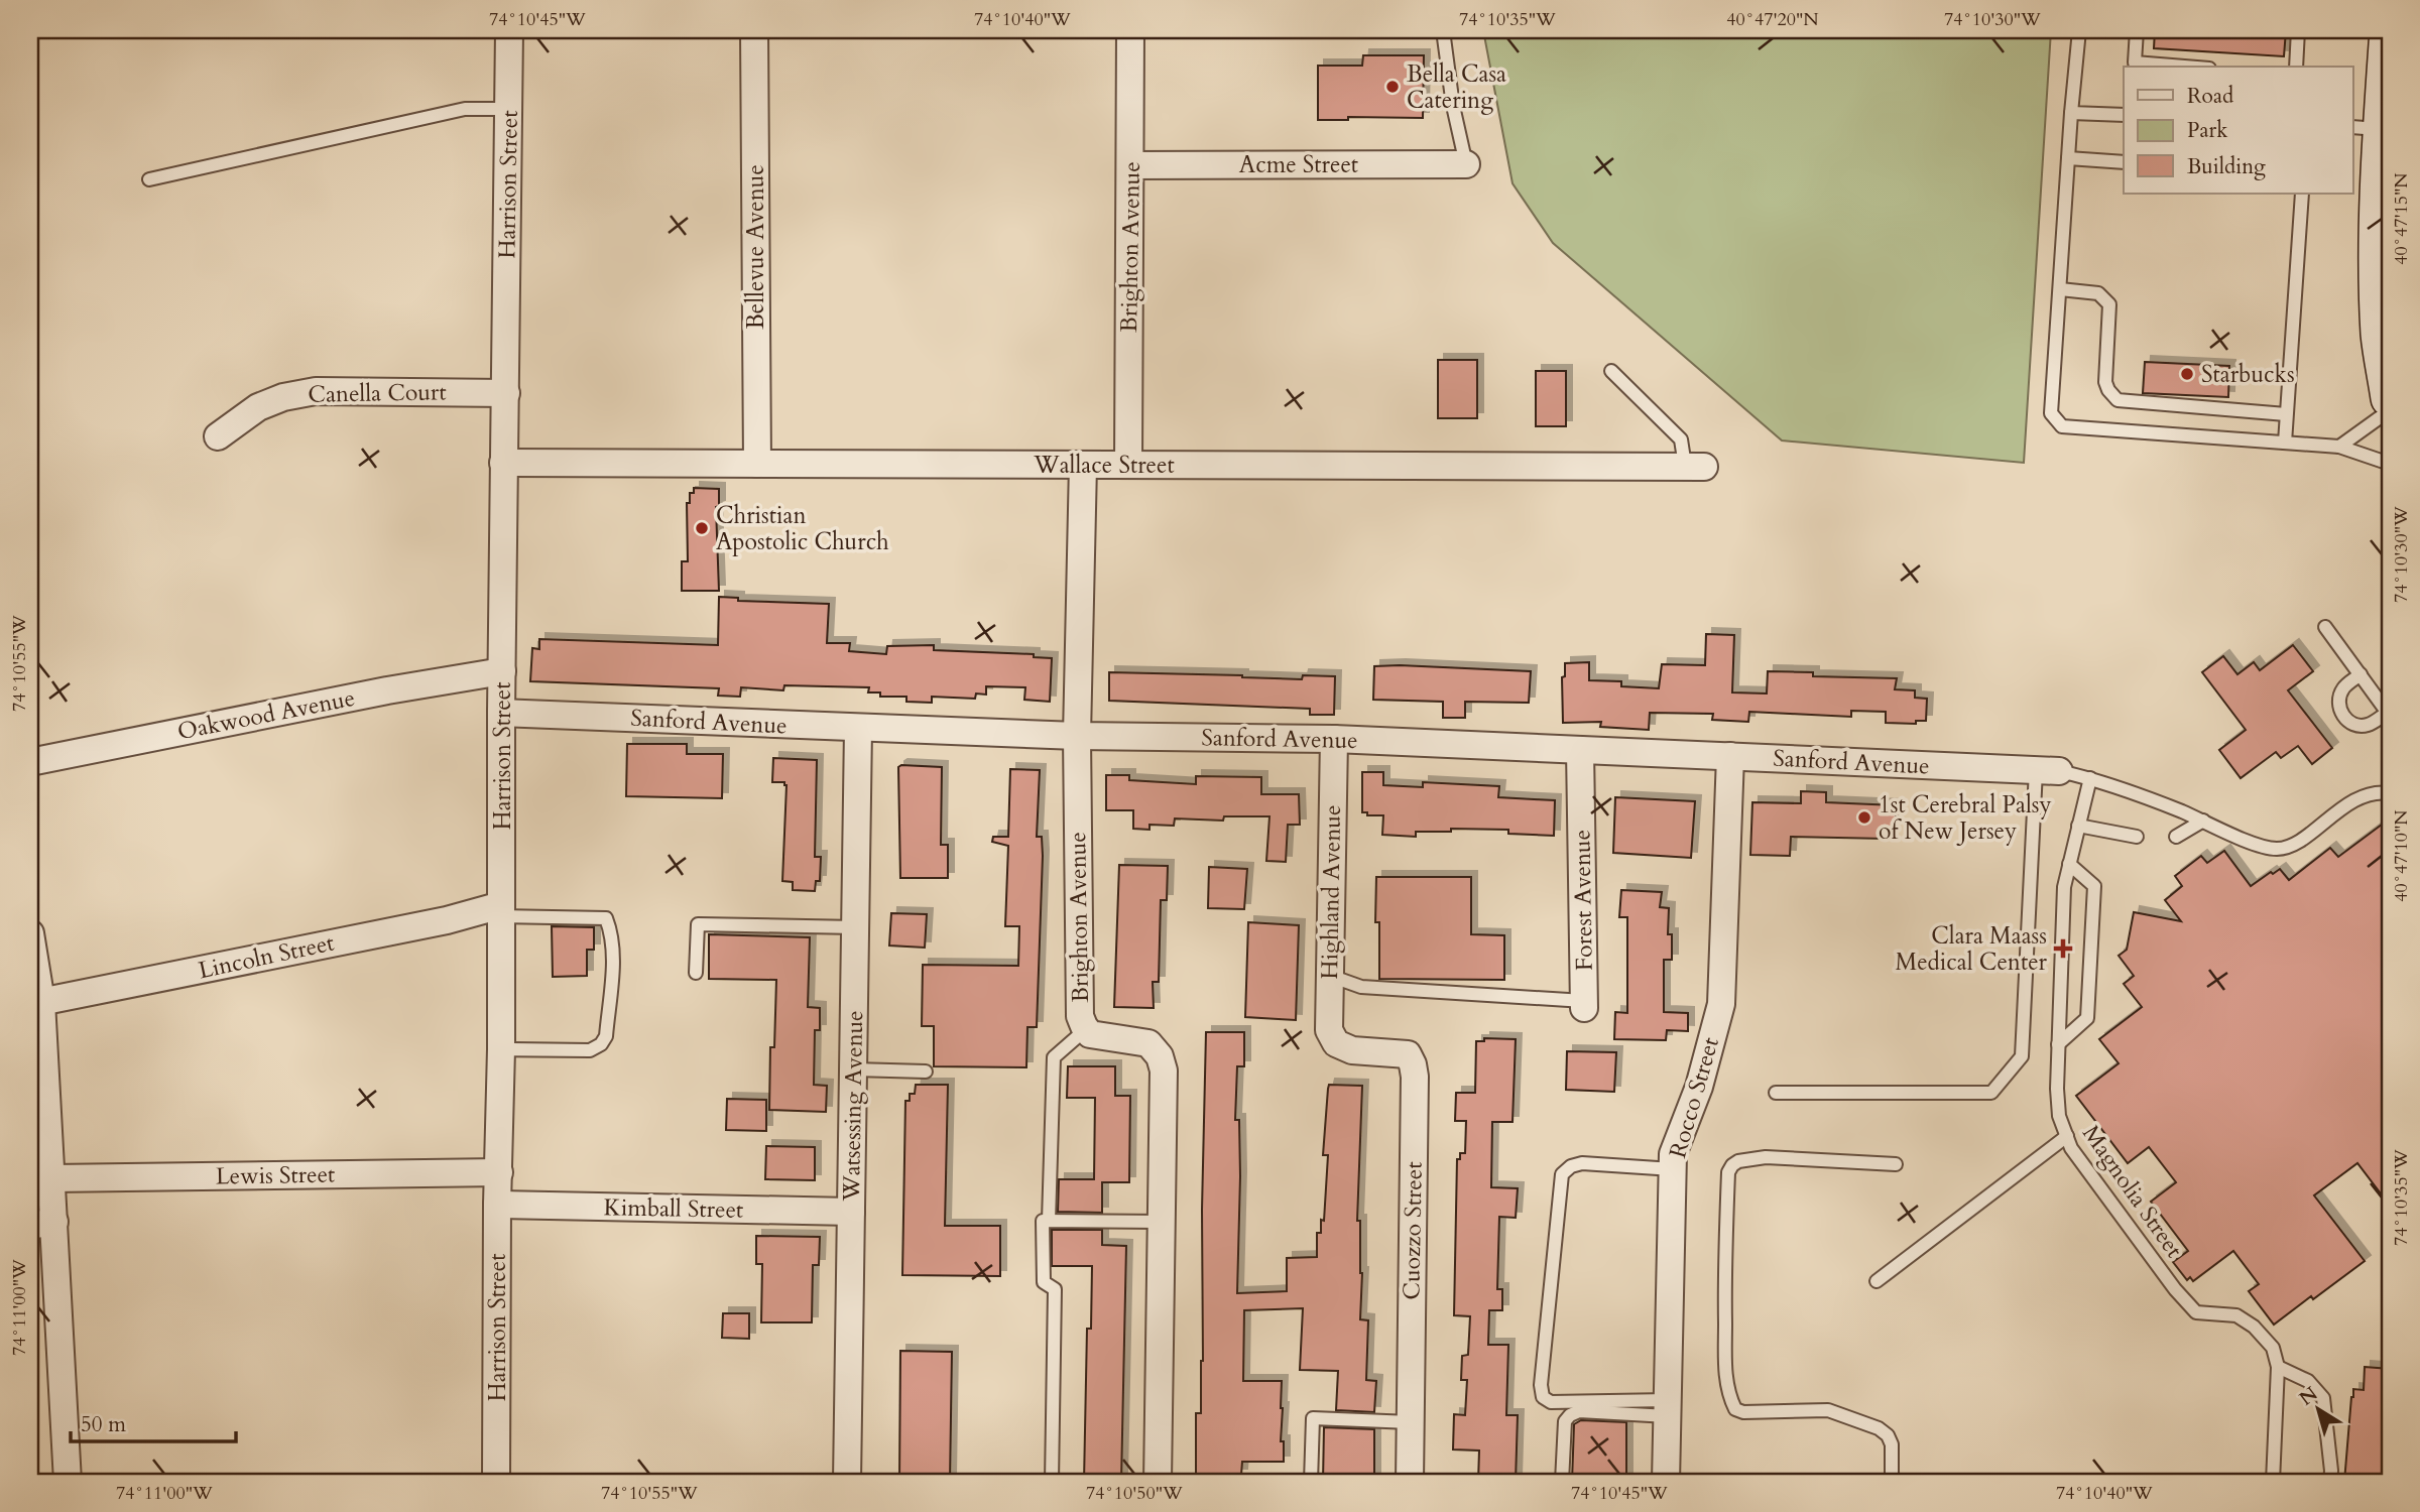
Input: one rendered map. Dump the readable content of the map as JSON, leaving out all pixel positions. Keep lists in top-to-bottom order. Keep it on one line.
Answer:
{"streets":{"street":["Acme Street","Harrison Street","Bellevue Avenue","Brighton Avenue","Canella Court","Wallace Street","Oakwood Avenue","Sanford Avenue","Highland Avenue","Forest Avenue","Lincoln Street","Rocco Street","Watsessing Avenue","Lewis Street","Kimball Street","Cuozzo Street"],"lane":["Magnolia Street"]},"crossings":[["Acme Street","Brighton Avenue"],["Harrison Street","Canella Court"],["Harrison Street","Wallace Street"],["Harrison Street","Oakwood Avenue"],["Harrison Street","Sanford Avenue"],["Harrison Street","Lincoln Street"],["Harrison Street","Lewis Street"],["Harrison Street","Kimball Street"],["Bellevue Avenue","Wallace Street"],["Brighton Avenue","Wallace Street"],["Brighton Avenue","Sanford Avenue"],["Sanford Avenue","Highland Avenue"],["Sanford Avenue","Forest Avenue"],["Sanford Avenue","Rocco Street"],["Sanford Avenue","Watsessing Avenue"],["Highland Avenue","Cuozzo Street"],["Watsessing Avenue","Kimball Street"]],"places":{"other":["Bella Casa Catering","Starbucks","Christian Apostolic Church","1st Cerebral Palsy of New Jersey"],"health":["Clara Maass Medical Center"]},"legend":["Road","Park","Building"],"scale_bar":"50 m","north":"top left","coordinates":["74°10'45\"W","74°10'40\"W","74°10'35\"W","40°47'20\"N","74°10'30\"W","40°47'15\"N","74°10'55\"W","40°47'10\"N","74°11'00\"W","74°10'50\"W"]}
